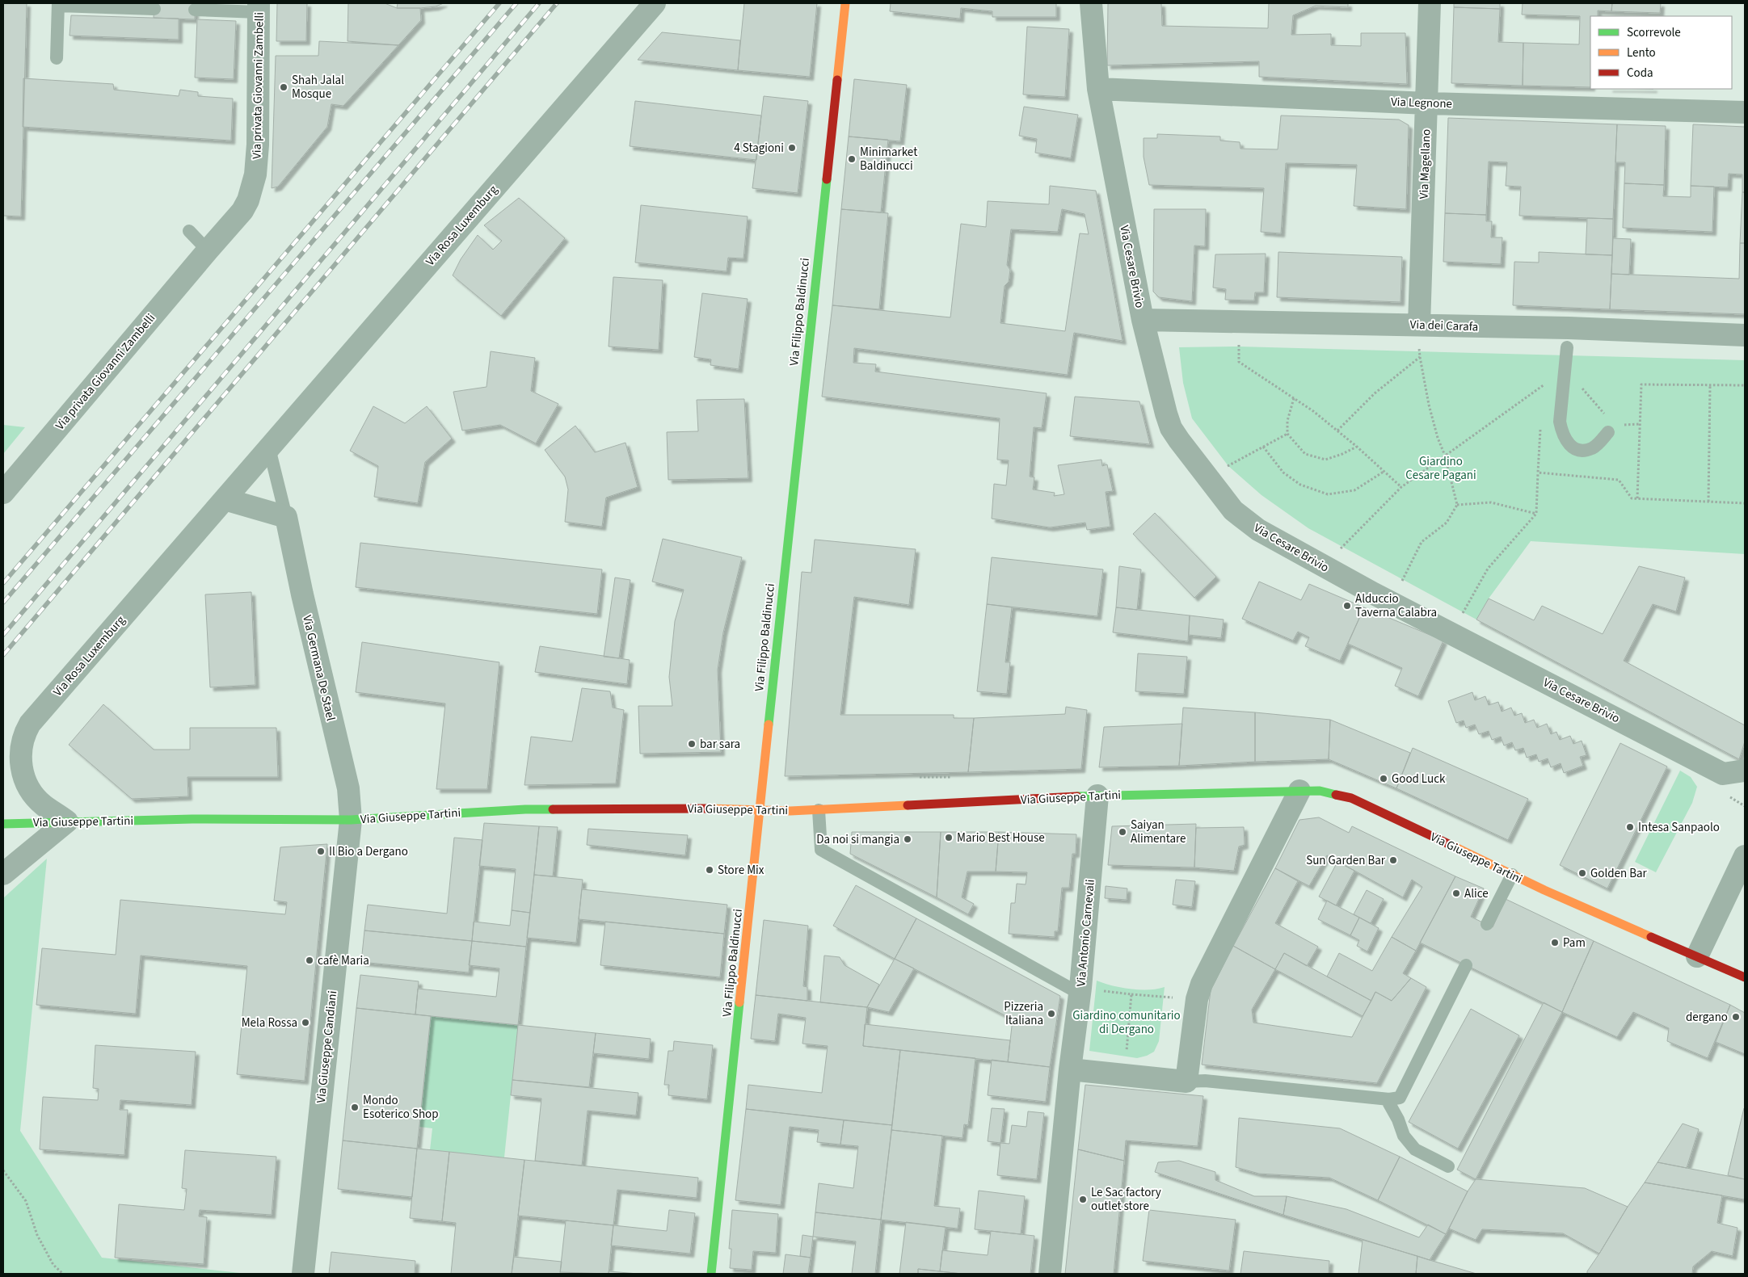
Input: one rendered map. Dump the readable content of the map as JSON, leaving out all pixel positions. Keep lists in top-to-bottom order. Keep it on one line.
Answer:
{"streets":{"street":["Via privata Giovanni Zambelli","Via Legnone","Via Magellano","Via Rosa Luxemburg","Via Cesare Brivio","Via Filippo Baldinucci","Via dei Carafa","Via Germana De Stael","Via Giuseppe Tartini","Via Antonio Carnevali","Via Giuseppe Candiani"]},"crossings":[["Via Legnone","Via Magellano"],["Via Legnone","Via Cesare Brivio"],["Via Magellano","Via dei Carafa"],["Via Rosa Luxemburg","Via Giuseppe Tartini"],["Via Cesare Brivio","Via dei Carafa"],["Via Filippo Baldinucci","Via Giuseppe Tartini"],["Via Germana De Stael","Via Giuseppe Tartini"],["Via Germana De Stael","Via Giuseppe Candiani"],["Via Giuseppe Tartini","Via Antonio Carnevali"],["Via Giuseppe Tartini","Via Giuseppe Candiani"]],"parks":["Giardino Cesare Pagani","Giardino comunitario di Dergano"],"places":["Shah Jalal Mosque","4 Stagioni","Minimarket Baldinucci","Alduccio Taverna Calabra","bar sara","Good Luck","Intesa Sanpaolo","Saiyan Alimentare","Mario Best House","Da noi si mangia","Il Bio a Dergano","Sun Garden Bar","Store Mix","Golden Bar","Alice","Pam","cafè Maria","Pizzeria Italiana","dergano","Mela Rossa","Mondo Esoterico Shop","Le Sac factory outlet store"],"legend":["Scorrevole","Lento","Coda"]}
